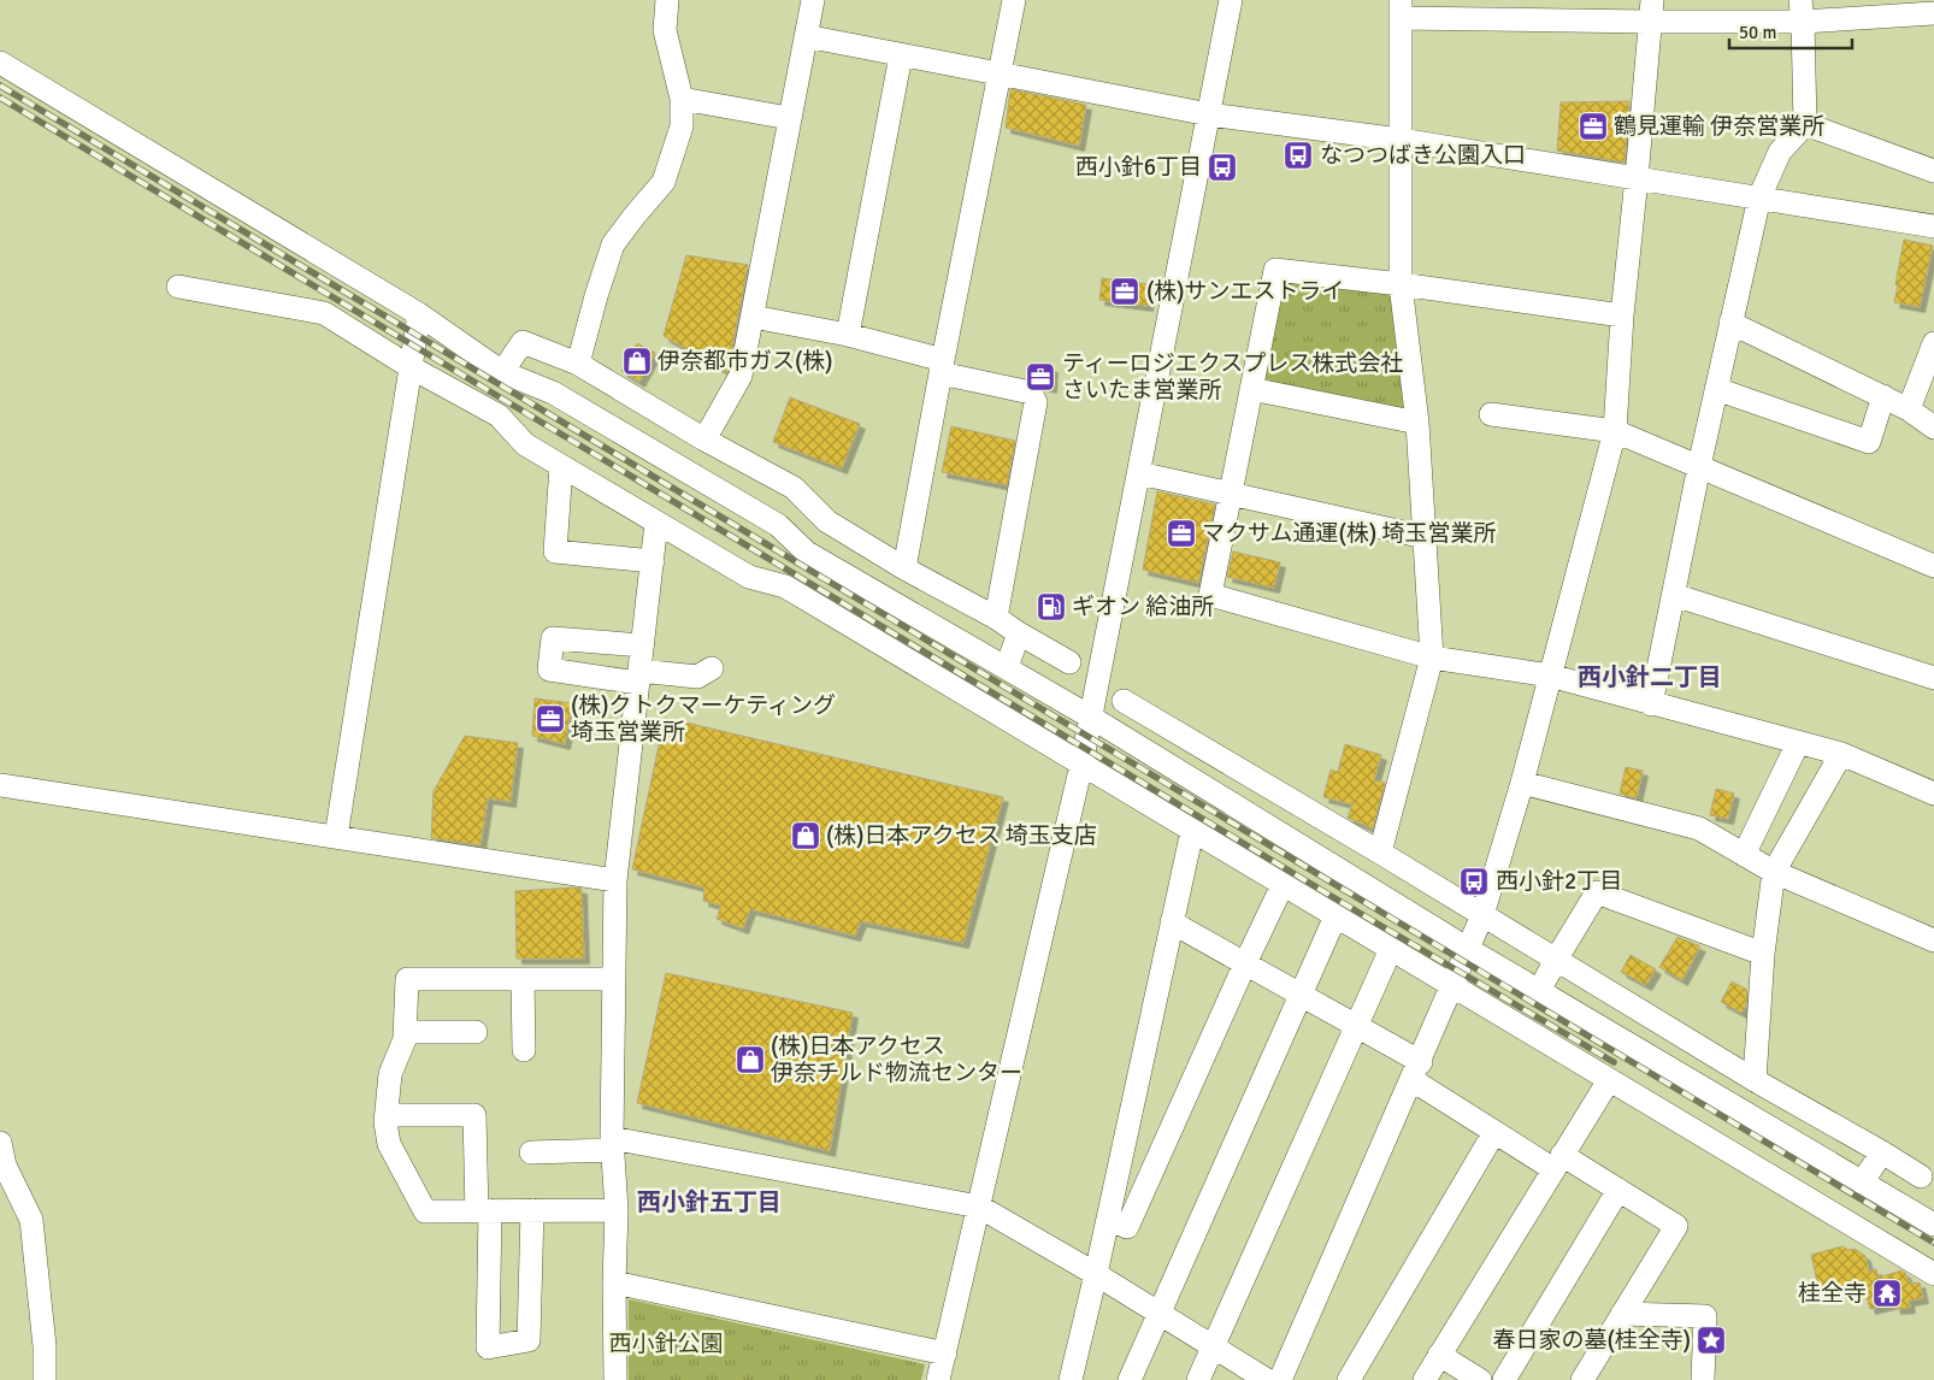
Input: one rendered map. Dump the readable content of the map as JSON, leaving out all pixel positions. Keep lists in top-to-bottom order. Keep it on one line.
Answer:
{"districts":["西小針二丁目","西小針五丁目"],"parks":["西小針公園"],"places":{"office":["鶴見運輸 伊奈営業所","(株)サンエストライ","ティーロジエクスプレス株式会社 さいたま営業所","マクサム通運(株) 埼玉営業所","(株)クトクマーケティング 埼玉営業所"],"bus stop":["なつつばき公園入口","西小針6丁目","西小針2丁目"],"shop":["伊奈都市ガス(株)","(株)日本アクセス 埼玉支店","(株)日本アクセス 伊奈チルド物流センター"],"fuel station":["ギオン 給油所"],"temple":["桂全寺"],"place":["春日家の墓(桂全寺)"]},"scale_bar":"50 m"}
